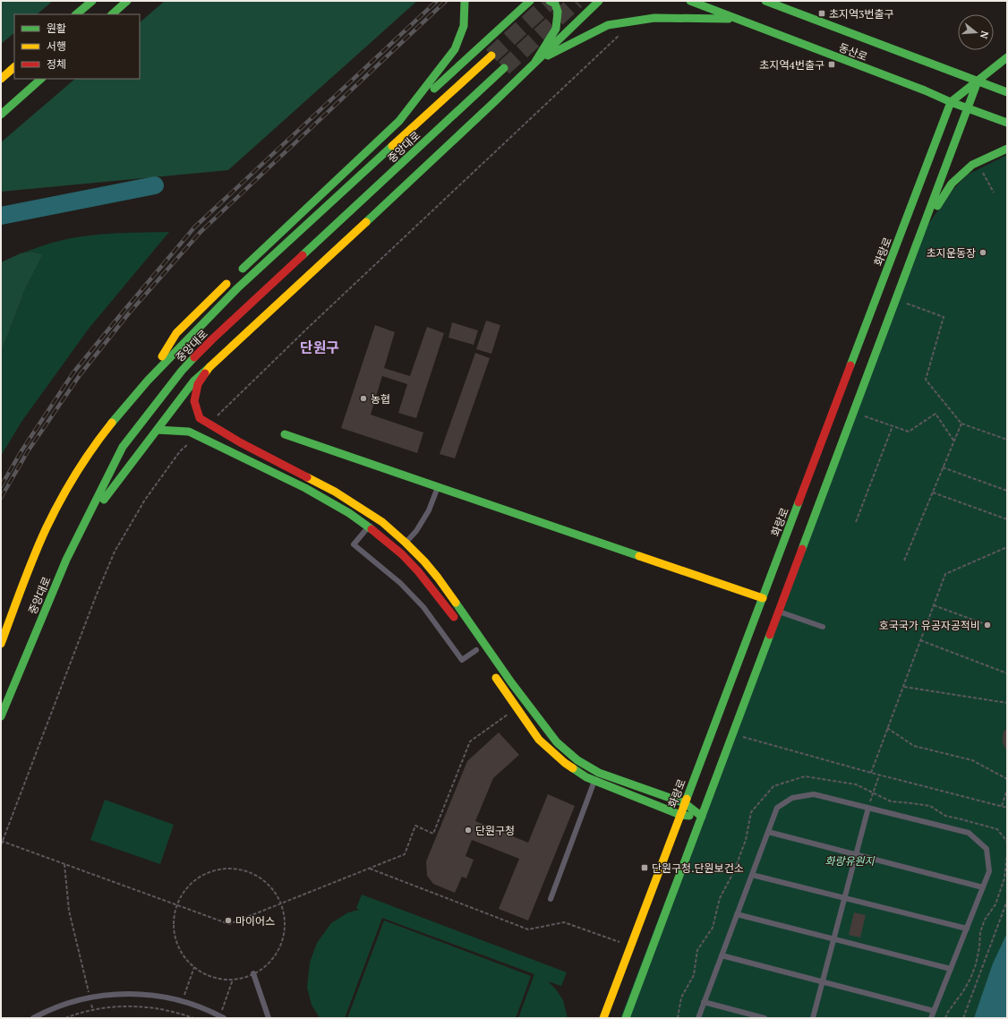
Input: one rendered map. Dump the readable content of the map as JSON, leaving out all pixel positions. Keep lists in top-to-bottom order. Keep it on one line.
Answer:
{"streets":{"street":["동산로","중앙대로","화랑로"]},"crossings":[["동산로","화랑로"]],"districts":["단원구"],"parks":["화랑유원지"],"places":{"transit":["초지역3번출구","초지역4번출구","단원구청.단원보건소"],"other":["초지운동장","농협","호국국가 유공자공적비","단원구청","마이어스"]},"legend":["원활","서행","정체"],"north":"right"}
